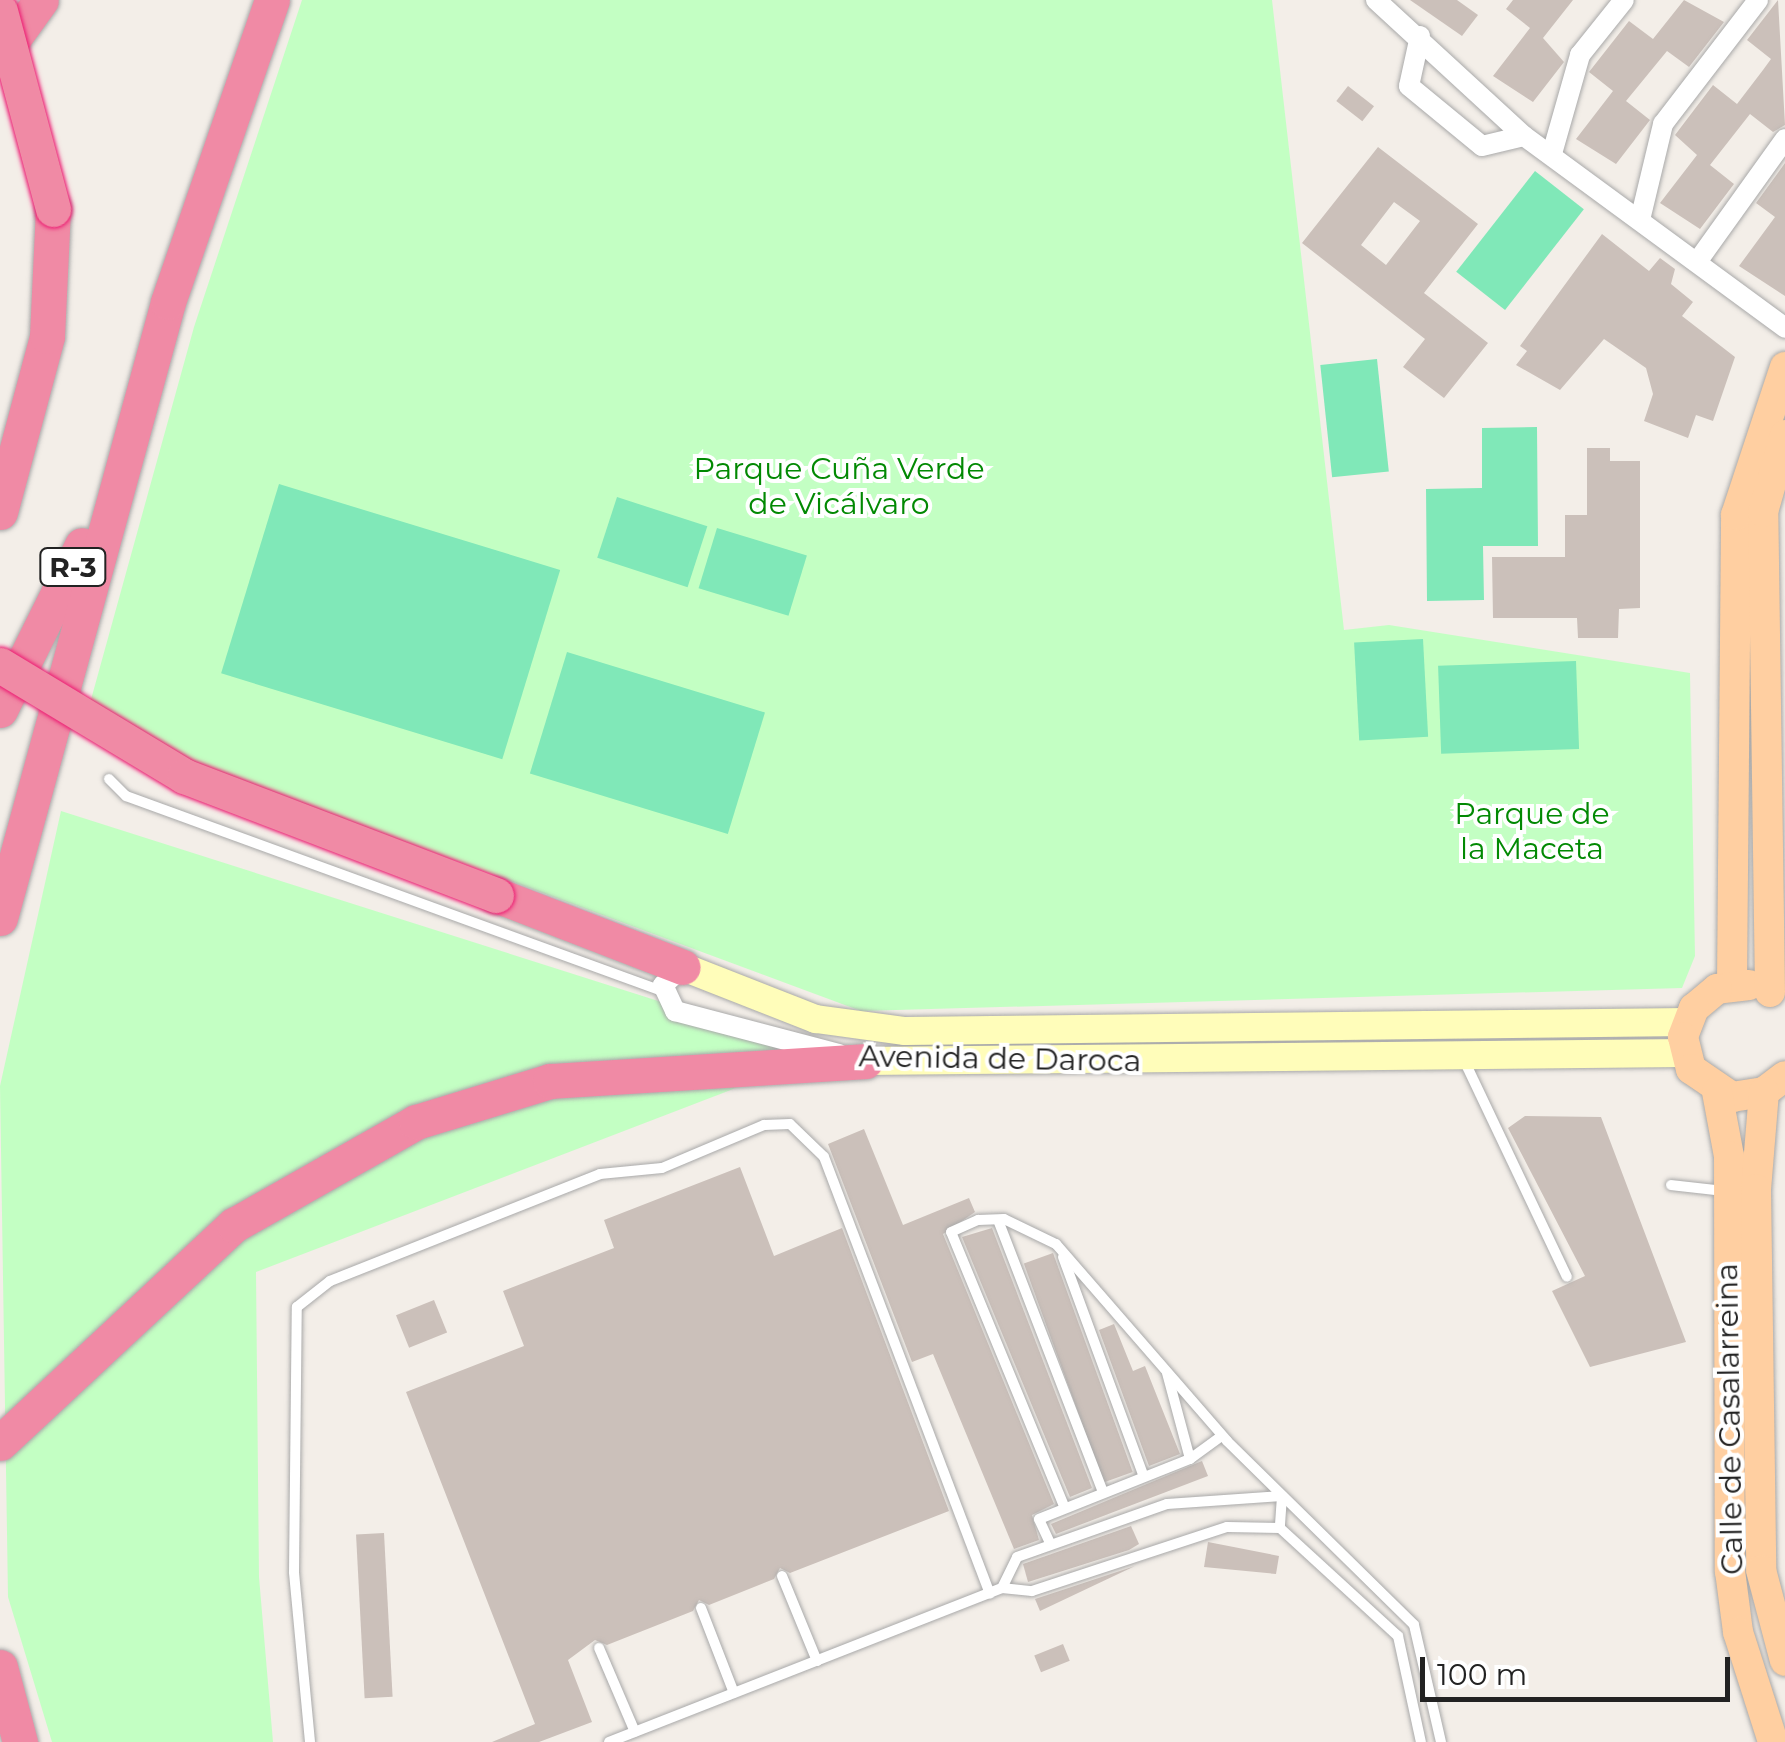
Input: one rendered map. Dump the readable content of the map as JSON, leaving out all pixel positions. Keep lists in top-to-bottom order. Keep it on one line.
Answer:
{"streets":{"highway":["R-3"],"main road":["Avenida de Daroca","Calle de Casalarreina"]},"parks":["Parque Cuña Verde de Vicálvaro","Parque de la Maceta"],"scale_bar":"100 m"}
